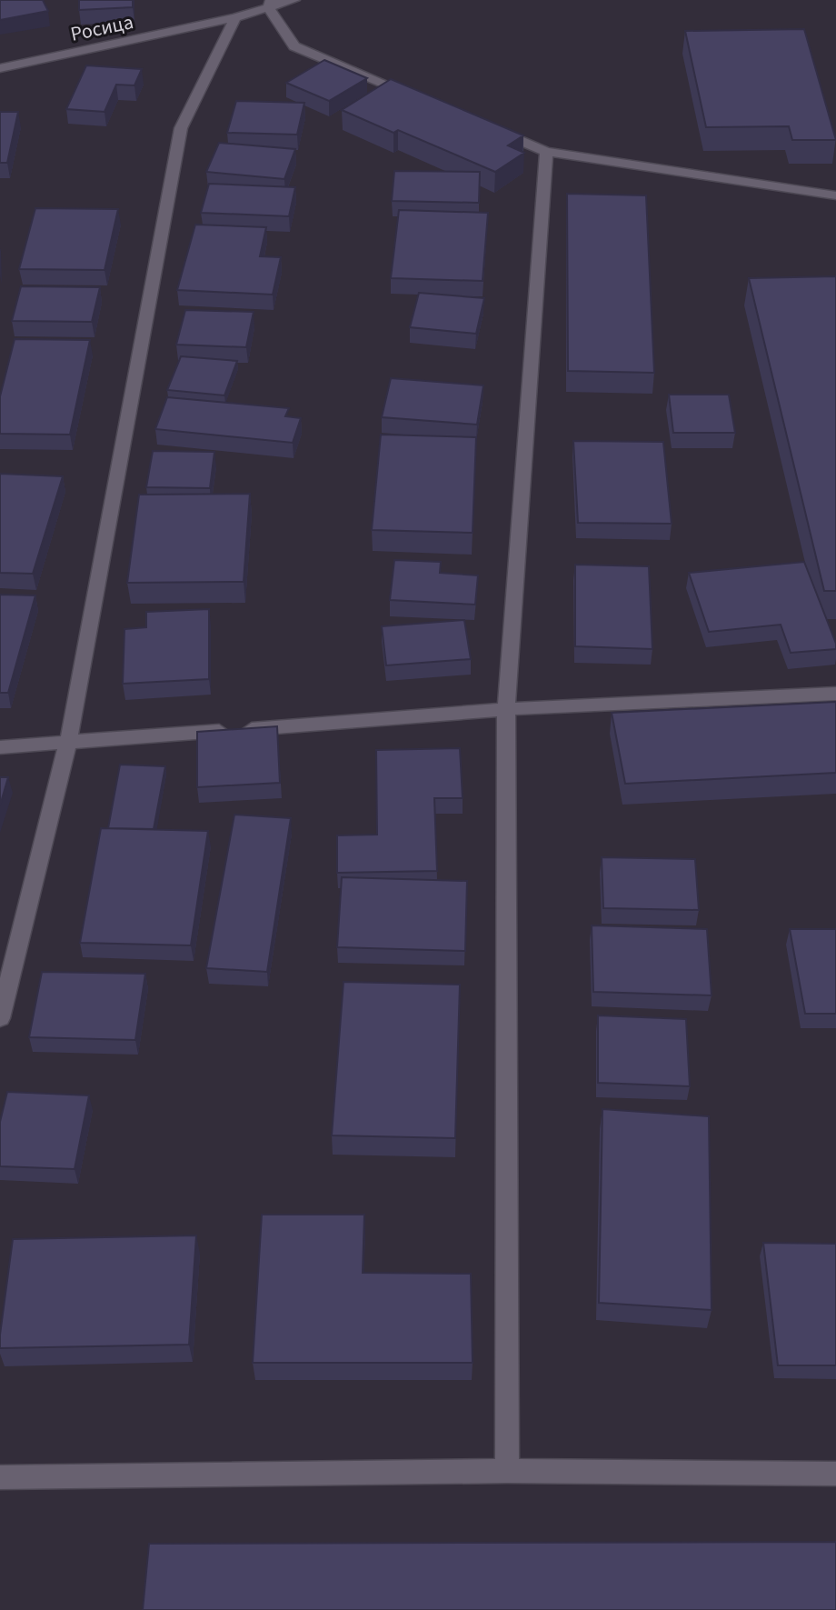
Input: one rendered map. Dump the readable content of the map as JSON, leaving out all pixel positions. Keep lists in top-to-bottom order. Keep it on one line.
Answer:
{"streets":{"street":["Росица"]}}
